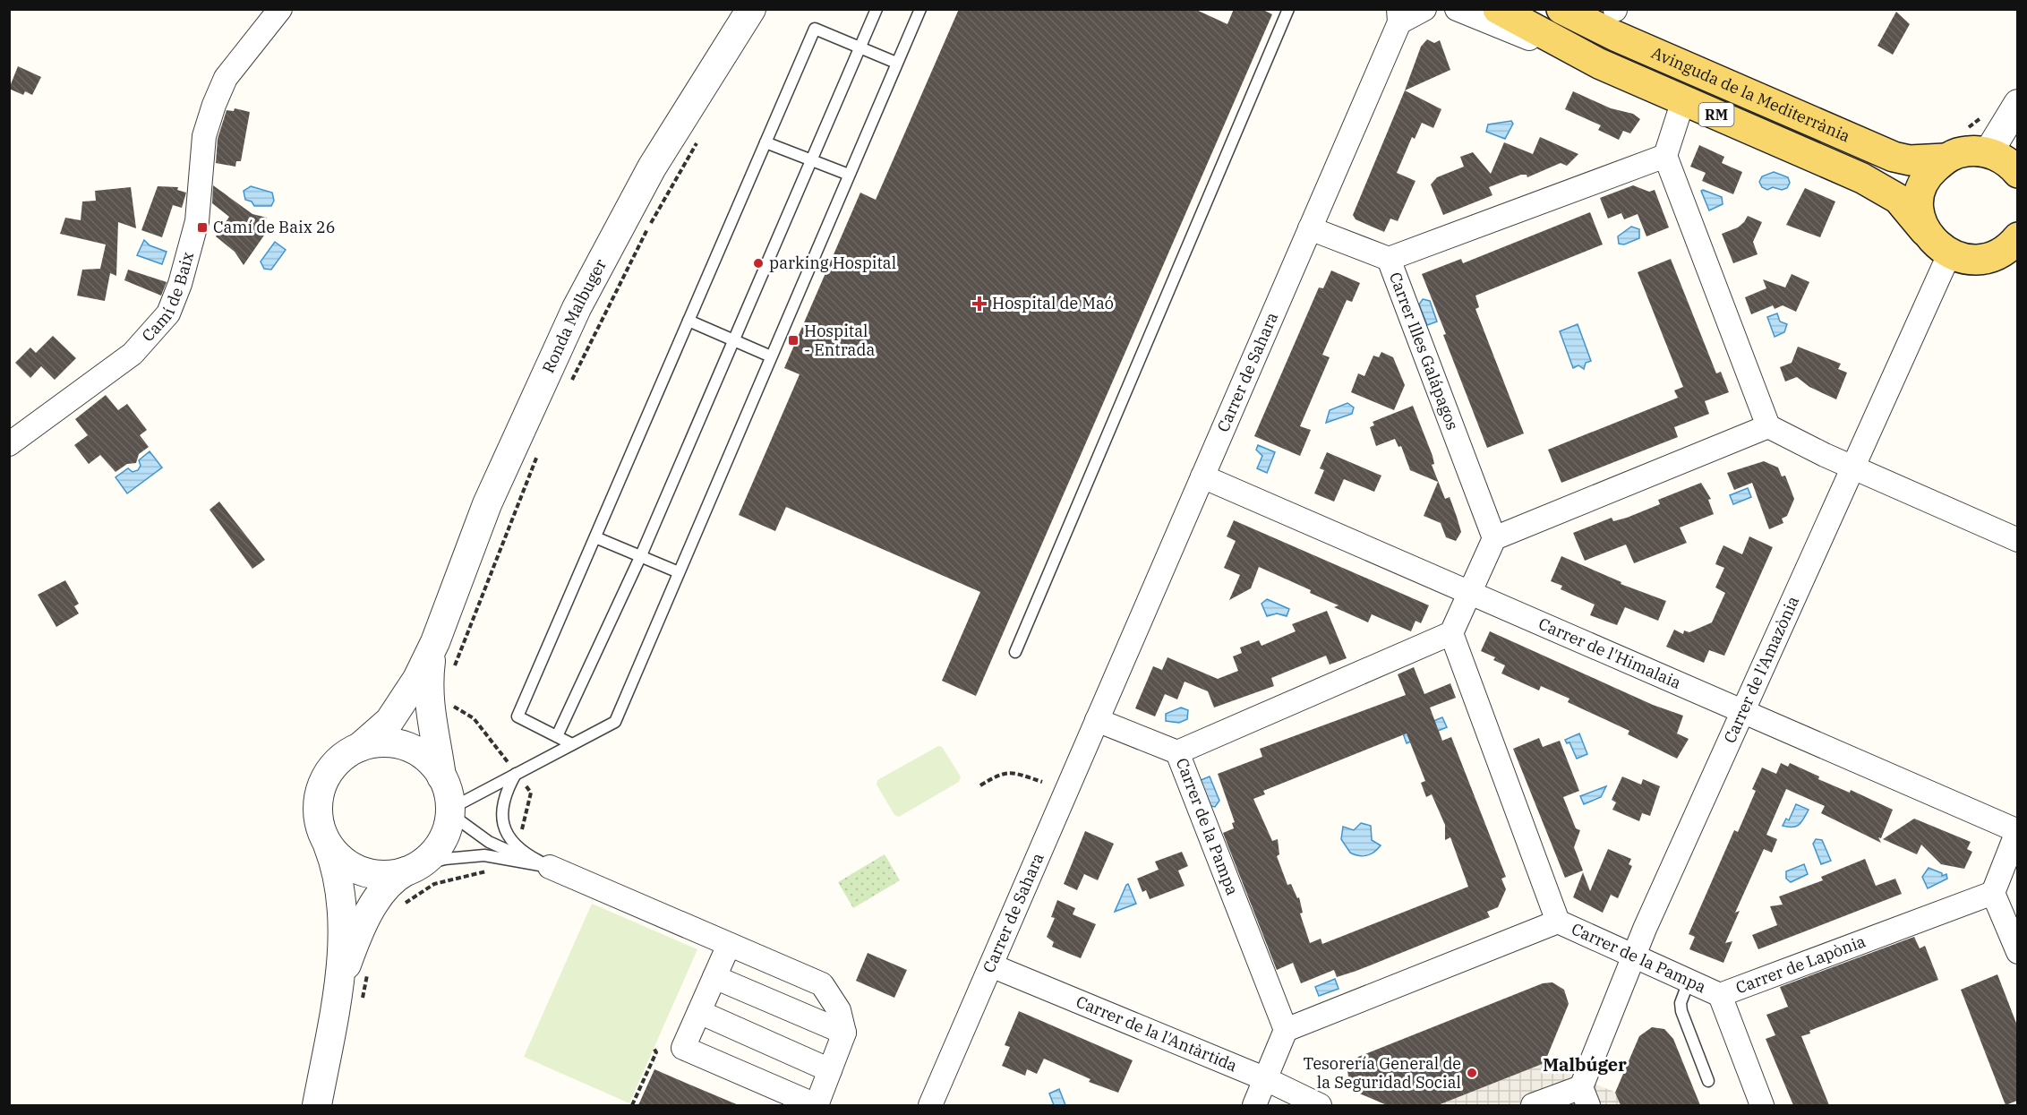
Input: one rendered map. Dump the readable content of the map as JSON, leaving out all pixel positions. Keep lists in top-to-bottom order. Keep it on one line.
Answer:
{"streets":{"main road":["Avinguda de la Mediterrània","RM"],"street":["Camí de Baix","Ronda Malbuger","Carrer Illes Galápagos","Carrer de Sahara","Carrer de l'Himalaia","Carrer de l'Amazònia","Carrer de la Pampa","Carrer de Lapònia","Carrer de la l'Antàrtida"]},"crossings":[["Avinguda de la Mediterrània","RM"],["RM","Carrer de l'Amazònia"],["Carrer de Sahara","Carrer de l'Himalaia"],["Carrer de Sahara","Carrer de la l'Antàrtida"],["Carrer de l'Himalaia","Carrer de l'Amazònia"],["Carrer de l'Amazònia","Carrer de la Pampa"],["Carrer de la Pampa","Carrer de Lapònia"]],"districts":["Malbúger"],"places":{"transit":["Camí de Baix 26","Hospital - Entrada"],"other":["parking Hospital","Tesorería General de la Seguridad Social"],"health":["Hospital de Maó"]}}
